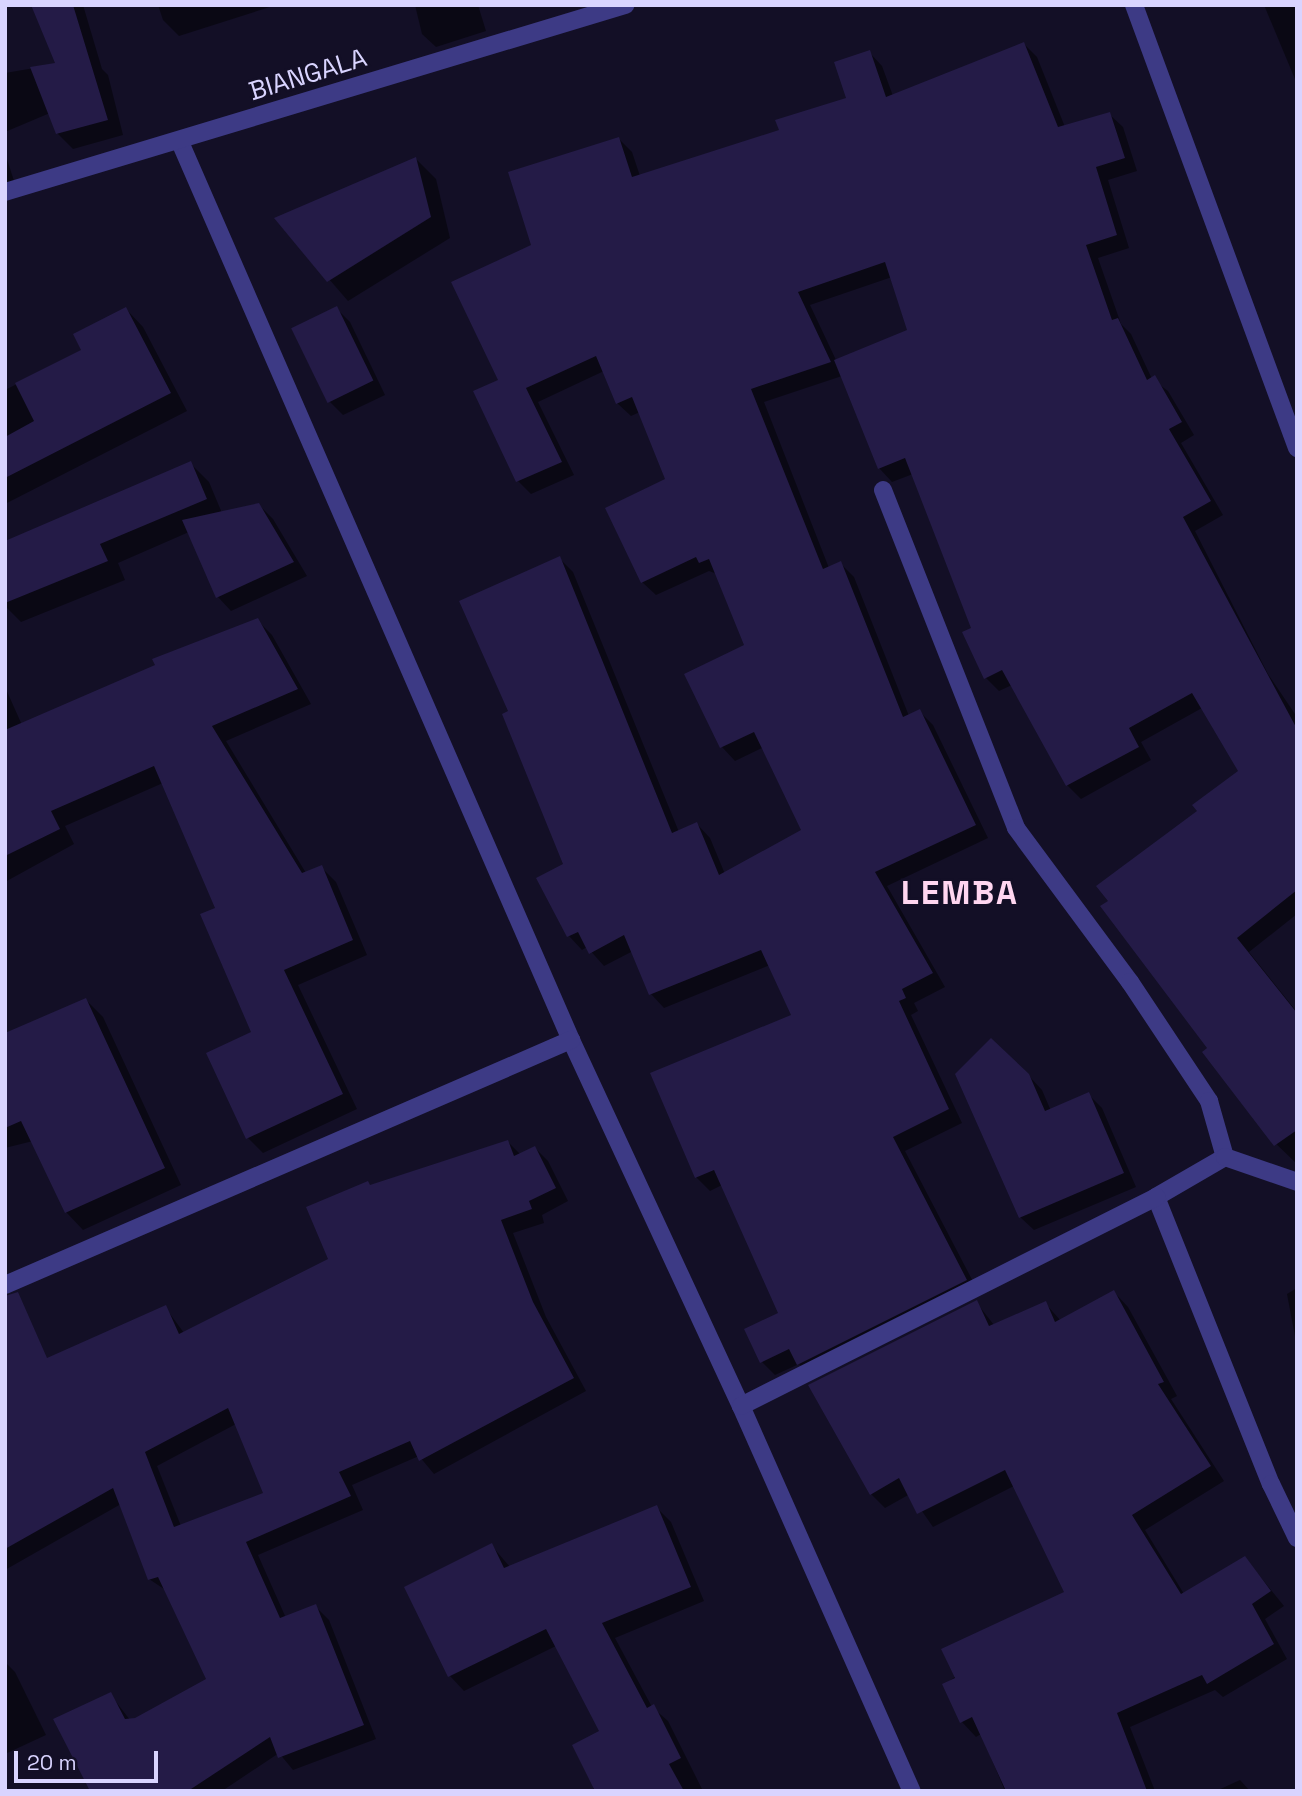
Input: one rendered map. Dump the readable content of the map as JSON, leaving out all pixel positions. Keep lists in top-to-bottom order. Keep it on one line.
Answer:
{"streets":{"street":["BIANGALA"]},"districts":["LEMBA"],"scale_bar":"20 m"}
